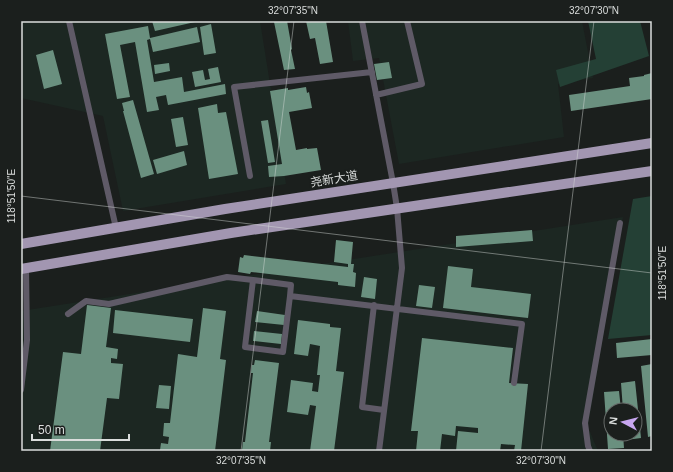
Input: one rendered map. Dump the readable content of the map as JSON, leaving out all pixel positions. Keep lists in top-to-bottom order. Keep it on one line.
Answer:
{"streets":{"main road":["尧新大道"]},"scale_bar":"50 m","north":"left","coordinates":["32°07'35\"N","32°07'30\"N","118°51'50\"E"]}
